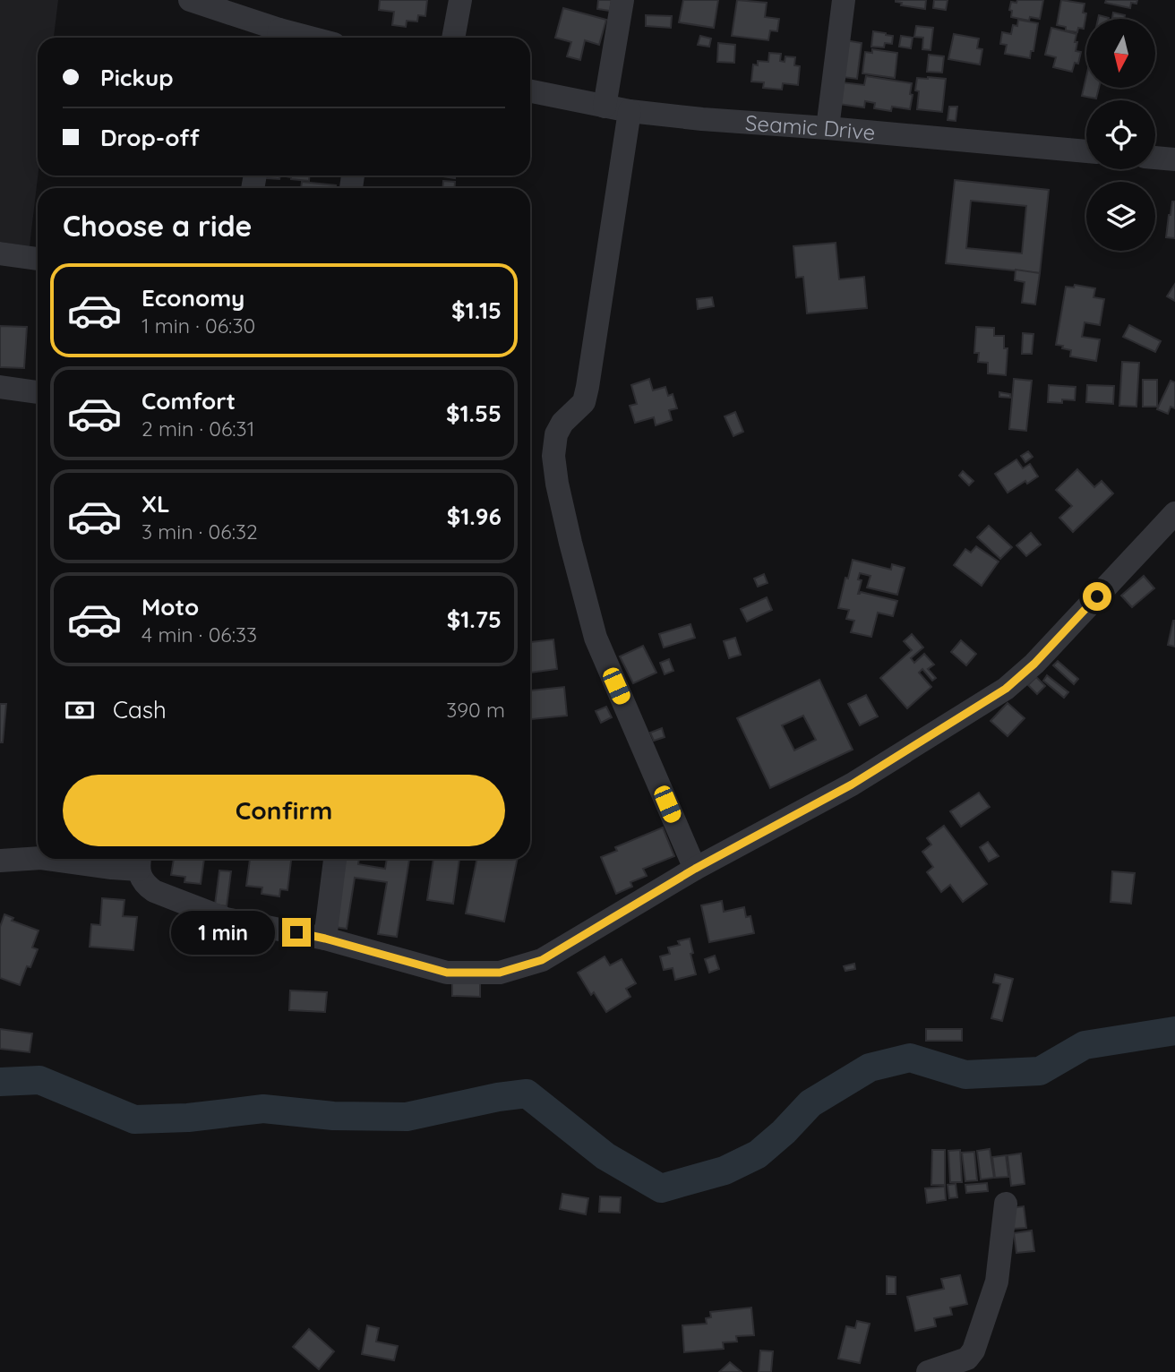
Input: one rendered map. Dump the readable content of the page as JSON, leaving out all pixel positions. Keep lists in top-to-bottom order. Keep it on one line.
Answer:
{"streets":{"street":["Seamic Drive"]},"north":"bottom","page":{"banner":["Pickup","Drop-off"],"heading":"Choose a ride","list":[{"name":"Economy","note":"1 min · 06:30","value":"$1.15"},{"name":"Comfort","note":"2 min · 06:31","value":"$1.55"},{"name":"XL","note":"3 min · 06:32","value":"$1.96"},{"name":"Moto","note":"4 min · 06:33","value":"$1.75"}],"pay":["Cash","390 m"],"buttons":"Confirm","bubble":"1 min"}}
